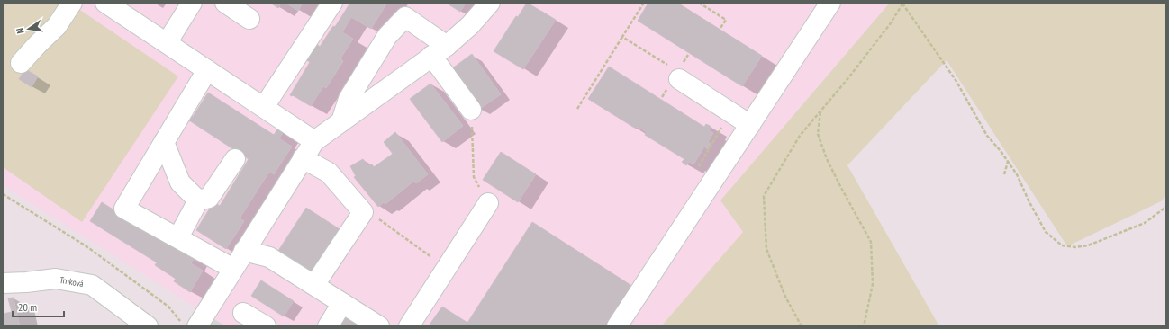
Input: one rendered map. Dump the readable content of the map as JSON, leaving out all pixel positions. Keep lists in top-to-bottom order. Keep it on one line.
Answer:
{"streets":{"street":["Trnková"]},"scale_bar":"20 m","north":"left"}
